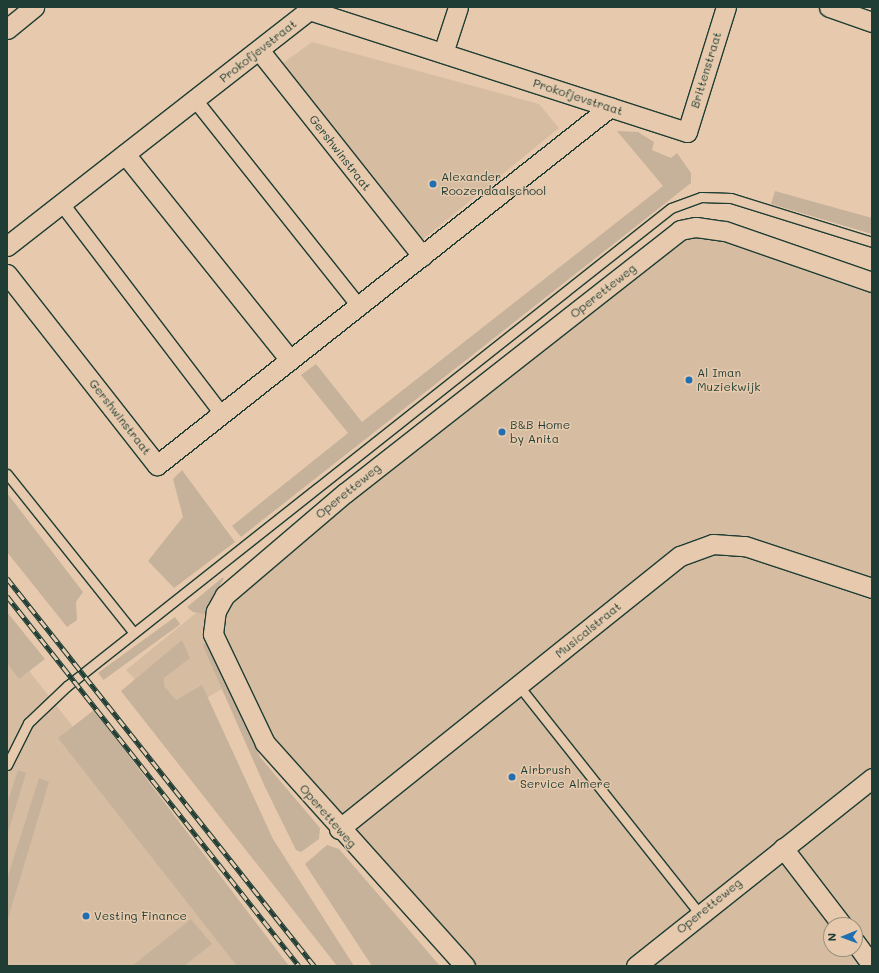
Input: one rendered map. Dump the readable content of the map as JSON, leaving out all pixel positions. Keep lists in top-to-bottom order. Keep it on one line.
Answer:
{"streets":{"street":["Prokofjevstraat","Brittenstraat","Gershwinstraat","Operetteweg","Musicalstraat"]},"crossings":[["Prokofjevstraat","Brittenstraat"],["Prokofjevstraat","Gershwinstraat"],["Operetteweg","Musicalstraat"]],"places":["Alexander Roozendaalschool","Al Iman Muziekwijk","B&B Home by Anita","Airbrush Service Almere","Vesting Finance"],"north":"left"}
